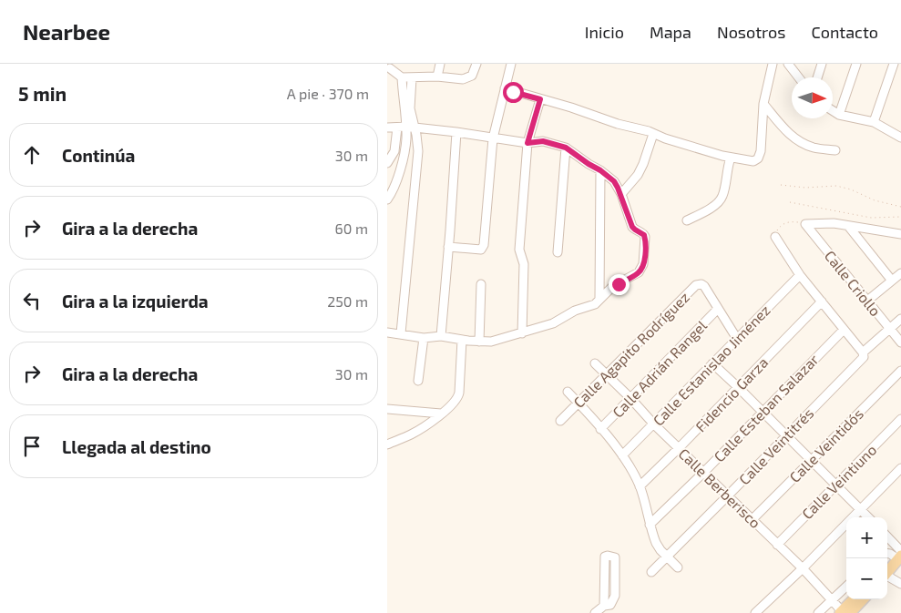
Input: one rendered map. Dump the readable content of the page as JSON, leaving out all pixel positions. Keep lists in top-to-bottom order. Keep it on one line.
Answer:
{"streets":{"street":["Calle Criollo","Calle Agapito Rodríguez","Calle Estanislao Jiménez","Calle Adrián Rangel","Fidencio Garza","Calle Esteban Salazar","Calle Veintidós","Calle Veintitrés","Calle Veintiuno","Calle Berberisco"]},"crossings":[["Calle Criollo","Calle Veintitrés"],["Calle Agapito Rodríguez","Calle Adrián Rangel"],["Calle Agapito Rodríguez","Calle Berberisco"],["Calle Estanislao Jiménez","Calle Berberisco"],["Calle Adrián Rangel","Calle Berberisco"],["Fidencio Garza","Calle Berberisco"],["Calle Esteban Salazar","Calle Berberisco"],["Calle Veintidós","Calle Berberisco"],["Calle Veintitrés","Calle Berberisco"],["Calle Veintiuno","Calle Berberisco"]],"north":"right","page":{"header":"Nearbee","nav":["Inicio","Mapa","Nosotros","Contacto"],"heading":["5 min","A pie · 370 m"],"list":[["Continúa","30 m"],["Gira a la derecha","60 m"],["Gira a la izquierda","250 m"],["Gira a la derecha","30 m"],"Llegada al destino"],"map_buttons":["+","−"]}}
